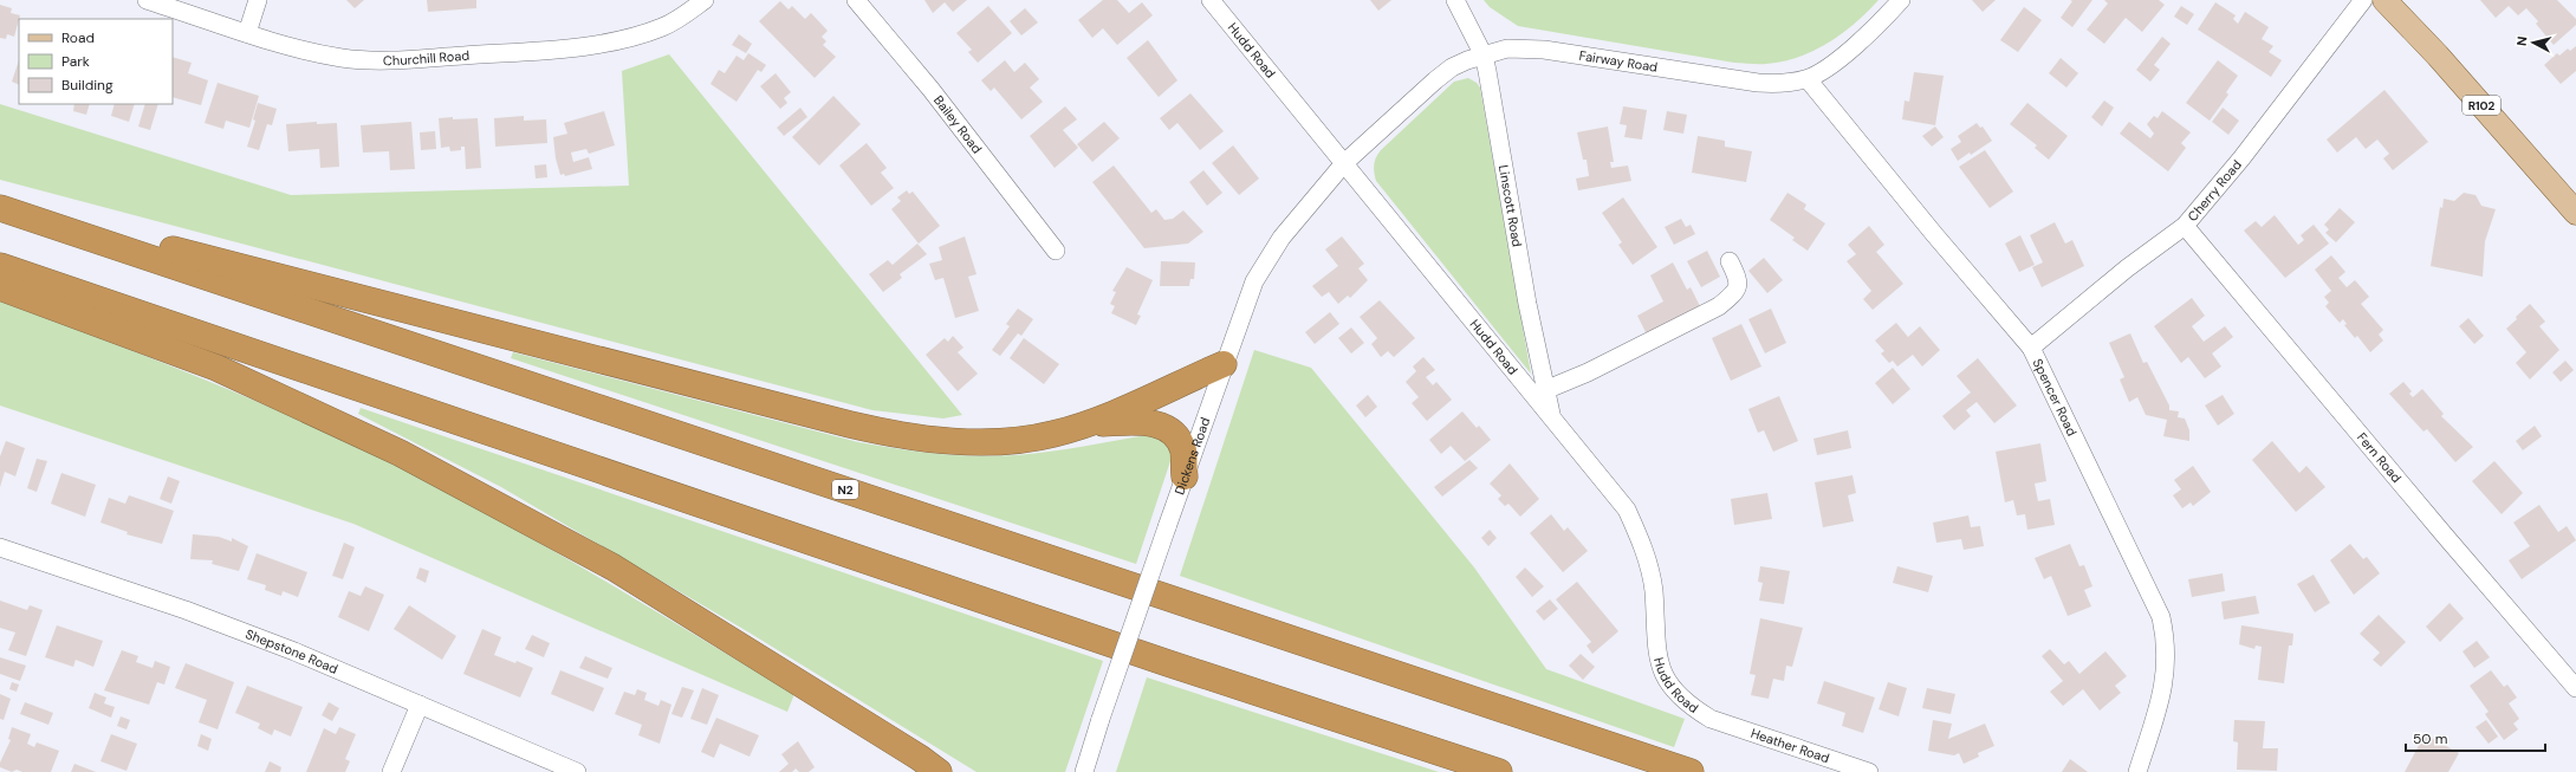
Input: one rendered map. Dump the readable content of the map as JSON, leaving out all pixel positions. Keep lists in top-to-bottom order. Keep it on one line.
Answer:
{"streets":{"highway":["N2"],"main road":["R102"],"street":["Hudd Road","Churchill Road","Fairway Road","Bailey Road","Cherry Road","Linscott Road","Spencer Road","Dickens Road","Fern Road","Shepstone Road","Heather Road"]},"crossings":[["Hudd Road","Fairway Road"],["Hudd Road","Linscott Road"],["Hudd Road","Dickens Road"],["Hudd Road","Heather Road"],["Fairway Road","Linscott Road"],["Fairway Road","Spencer Road"],["Fairway Road","Dickens Road"],["Cherry Road","Spencer Road"],["Cherry Road","Fern Road"]],"legend":["Road","Park","Building"],"scale_bar":"50 m","north":"left"}
